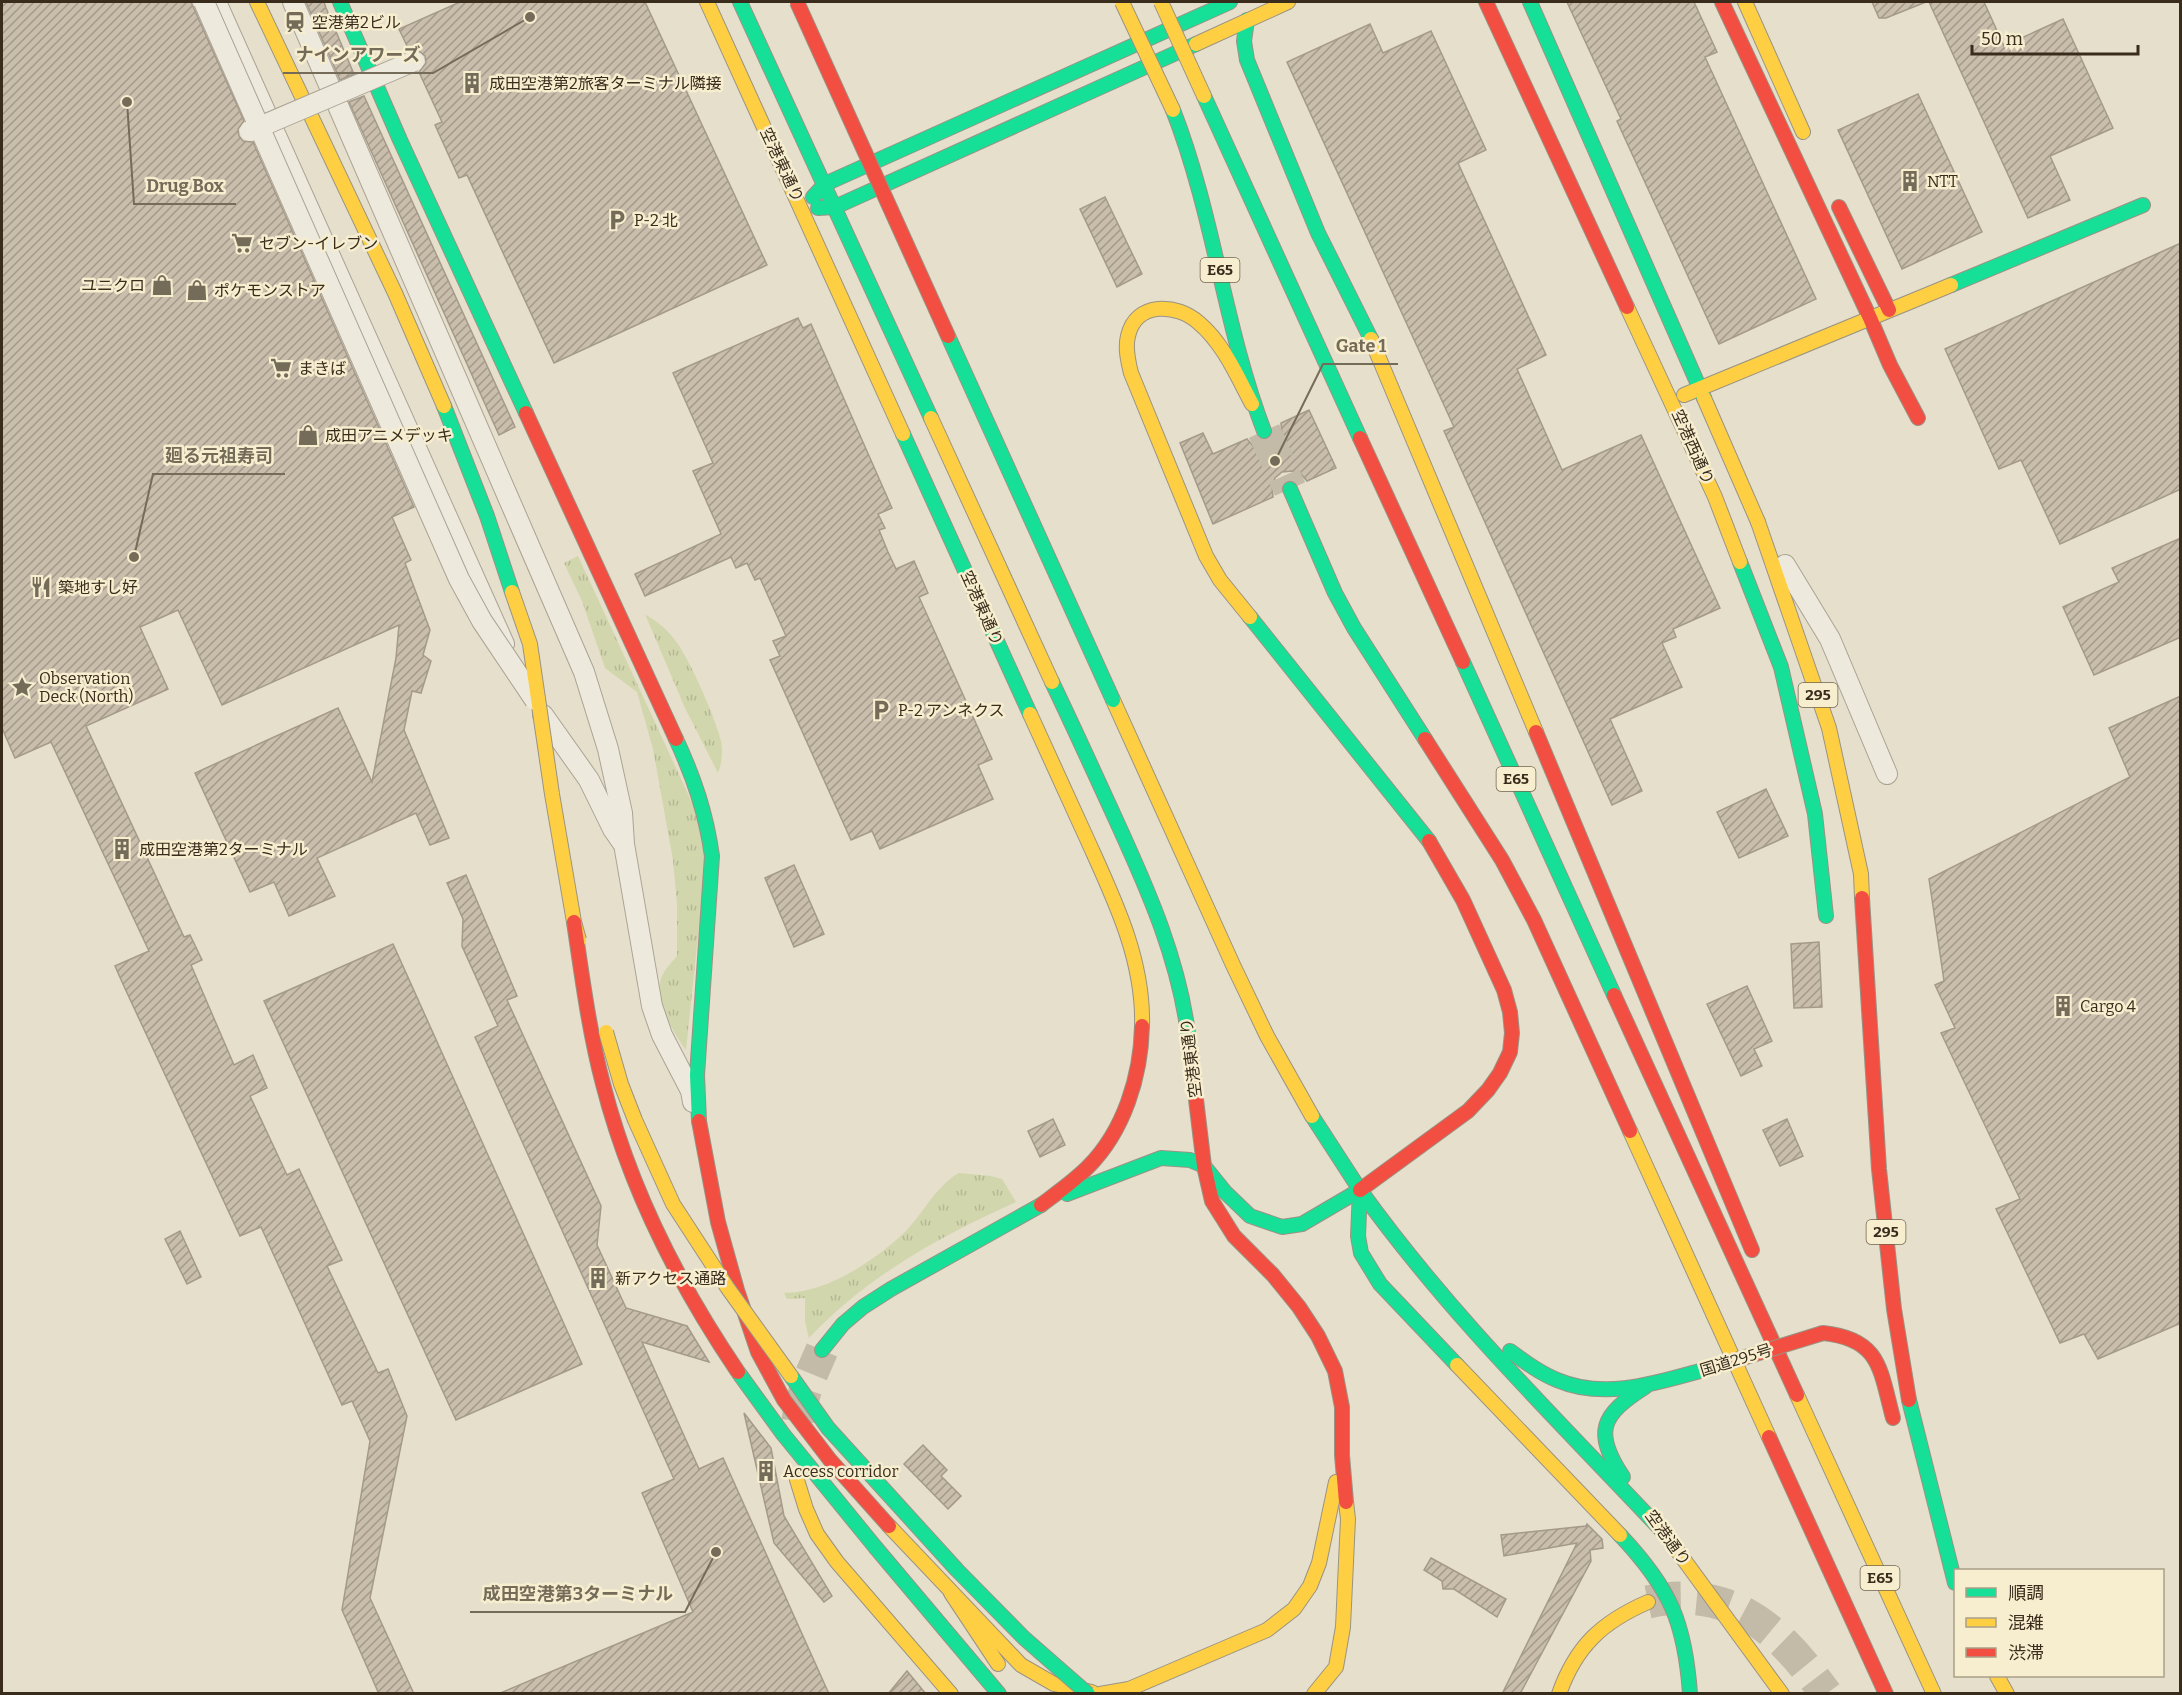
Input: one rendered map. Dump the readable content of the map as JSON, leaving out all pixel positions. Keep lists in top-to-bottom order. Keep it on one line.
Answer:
{"streets":{"main road":["空港東通り","E65","空港西通り","295","国道295号","空港通り"]},"crossings":[["空港西通り","295"],["国道295号","空港通り"]],"places":{"other":["ナインアワーズ","Drug Box","Gate 1","廻る元祖寿司","成田空港第3ターミナル"],"station":["空港第2ビル"],"building":["成田空港第2旅客ターミナル隣接","NTT","成田空港第2ターミナル","Cargo 4","新アクセス通路","Access corridor"],"parking":["P-2 北","P-2 アンネクス"],"supermarket":["セブン-イレブン","まきば"],"shop":["ユニクロ","ポケモンストア","成田アニメデッキ"],"restaurant":["築地すし好"],"place":["Observation Deck (North)"]},"legend":["順調","混雑","渋滞"],"scale_bar":"50 m"}
